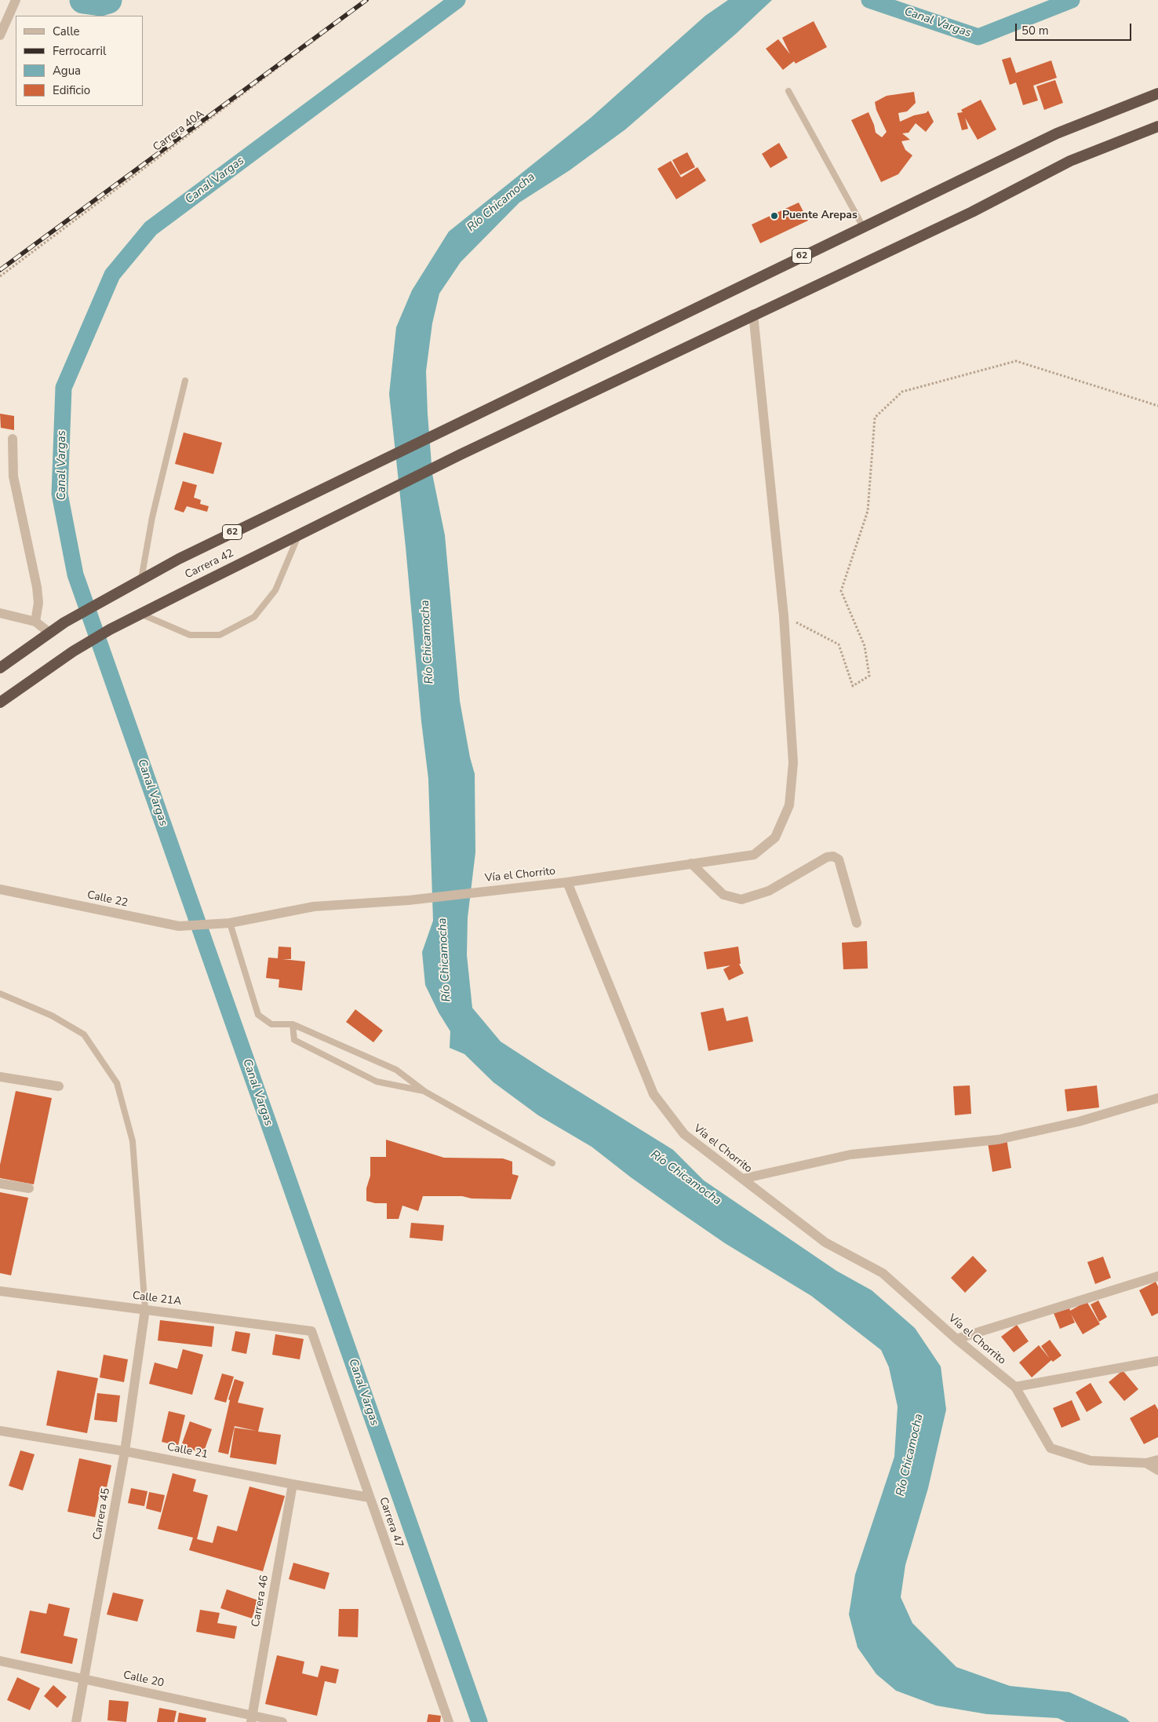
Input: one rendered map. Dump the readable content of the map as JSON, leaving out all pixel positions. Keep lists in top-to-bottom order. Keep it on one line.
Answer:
{"streets":{"highway":["62","Carrera 42"],"street":["Vía el Chorrito","Calle 22","Calle 21A","Calle 21","Carrera 45","Carrera 47","Carrera 46","Calle 20"],"path":["Carrera 40A"]},"crossings":[["62","Carrera 42"],["Vía el Chorrito","Calle 22"],["Calle 21A","Carrera 45"],["Calle 21A","Carrera 47"],["Calle 21","Carrera 45"],["Calle 21","Carrera 47"],["Calle 21","Carrera 46"],["Carrera 45","Calle 20"],["Carrera 46","Calle 20"]],"water":["Canal Vargas","Río Chicamocha"],"places":["Puente Arepas"],"legend":["Calle","Ferrocarril","Agua","Edificio"],"scale_bar":"50 m"}
